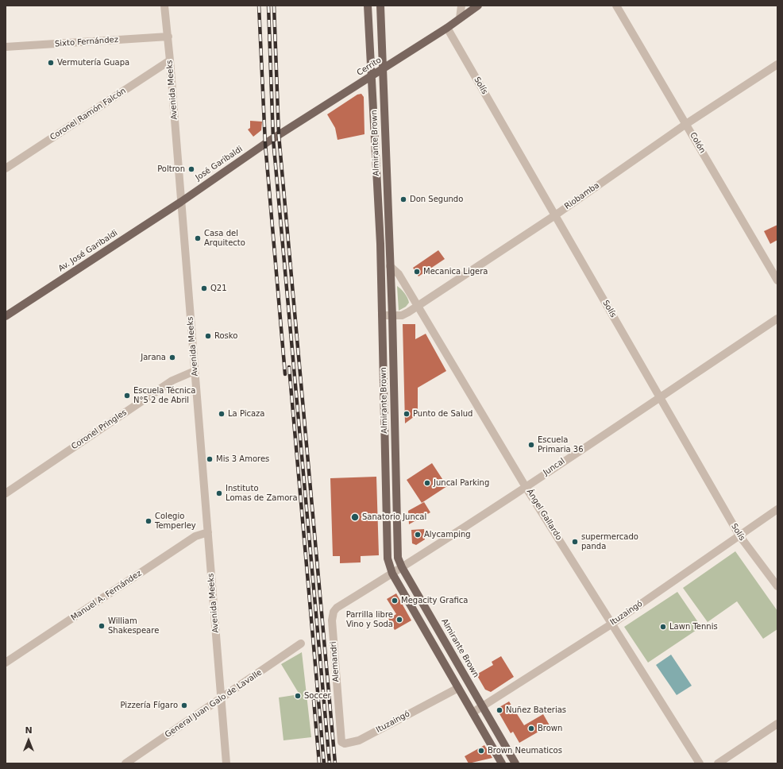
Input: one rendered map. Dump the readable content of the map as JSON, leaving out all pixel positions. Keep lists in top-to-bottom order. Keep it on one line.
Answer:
{"streets":{"main road":["Cerrito","Almirante Brown","José Garibaldi","Av. José Garibaldi"],"street":["Sixto Fernández","Solís","Avenida Meeks","Coronel Ramón Falcón","Colón","Riobamba","Coronel Pringles","Juncal","Ángel Gallardo","Manuel A. Fernández","Ituzaingó","Alemandri","General Juan Galo de Lavalle"]},"crossings":[["Sixto Fernández","Avenida Meeks"],["Cerrito","Solís"],["Cerrito","Almirante Brown"],["Cerrito","José Garibaldi"],["Solís","Riobamba"],["Solís","Juncal"],["Solís","Ituzaingó"],["Avenida Meeks","Coronel Ramón Falcón"],["Avenida Meeks","José Garibaldi"],["Avenida Meeks","Av. José Garibaldi"],["Avenida Meeks","Coronel Pringles"],["Avenida Meeks","Manuel A. Fernández"],["Avenida Meeks","General Juan Galo de Lavalle"],["Almirante Brown","Riobamba"],["Almirante Brown","Juncal"],["Almirante Brown","Ángel Gallardo"],["Almirante Brown","Ituzaingó"],["Colón","Riobamba"],["José Garibaldi","Av. José Garibaldi"],["Riobamba","Ángel Gallardo"],["Juncal","Ángel Gallardo"],["Juncal","Alemandri"],["Ángel Gallardo","Ituzaingó"],["Ituzaingó","Alemandri"]],"places":["Vermutería Guapa","Poltron","Don Segundo","Casa del Arquitecto","Mecanica Ligera","Q21","Rosko","Jarana","Escuela Técnica N°5 2 de Abril","La Picaza","Punto de Salud","Escuela Primaria 36","Mis 3 Amores","Juncal Parking","Instituto Lomas de Zamora","Sanatorio Juncal","Colegio Temperley","Alycamping","supermercado panda","Megacity Grafica","Parrilla libre Vino y Soda","William Shakespeare","Lawn Tennis","Soccer","Pizzería Fígaro","Nuñez Baterias","Brown","Brown Neumaticos"],"north":"top"}
